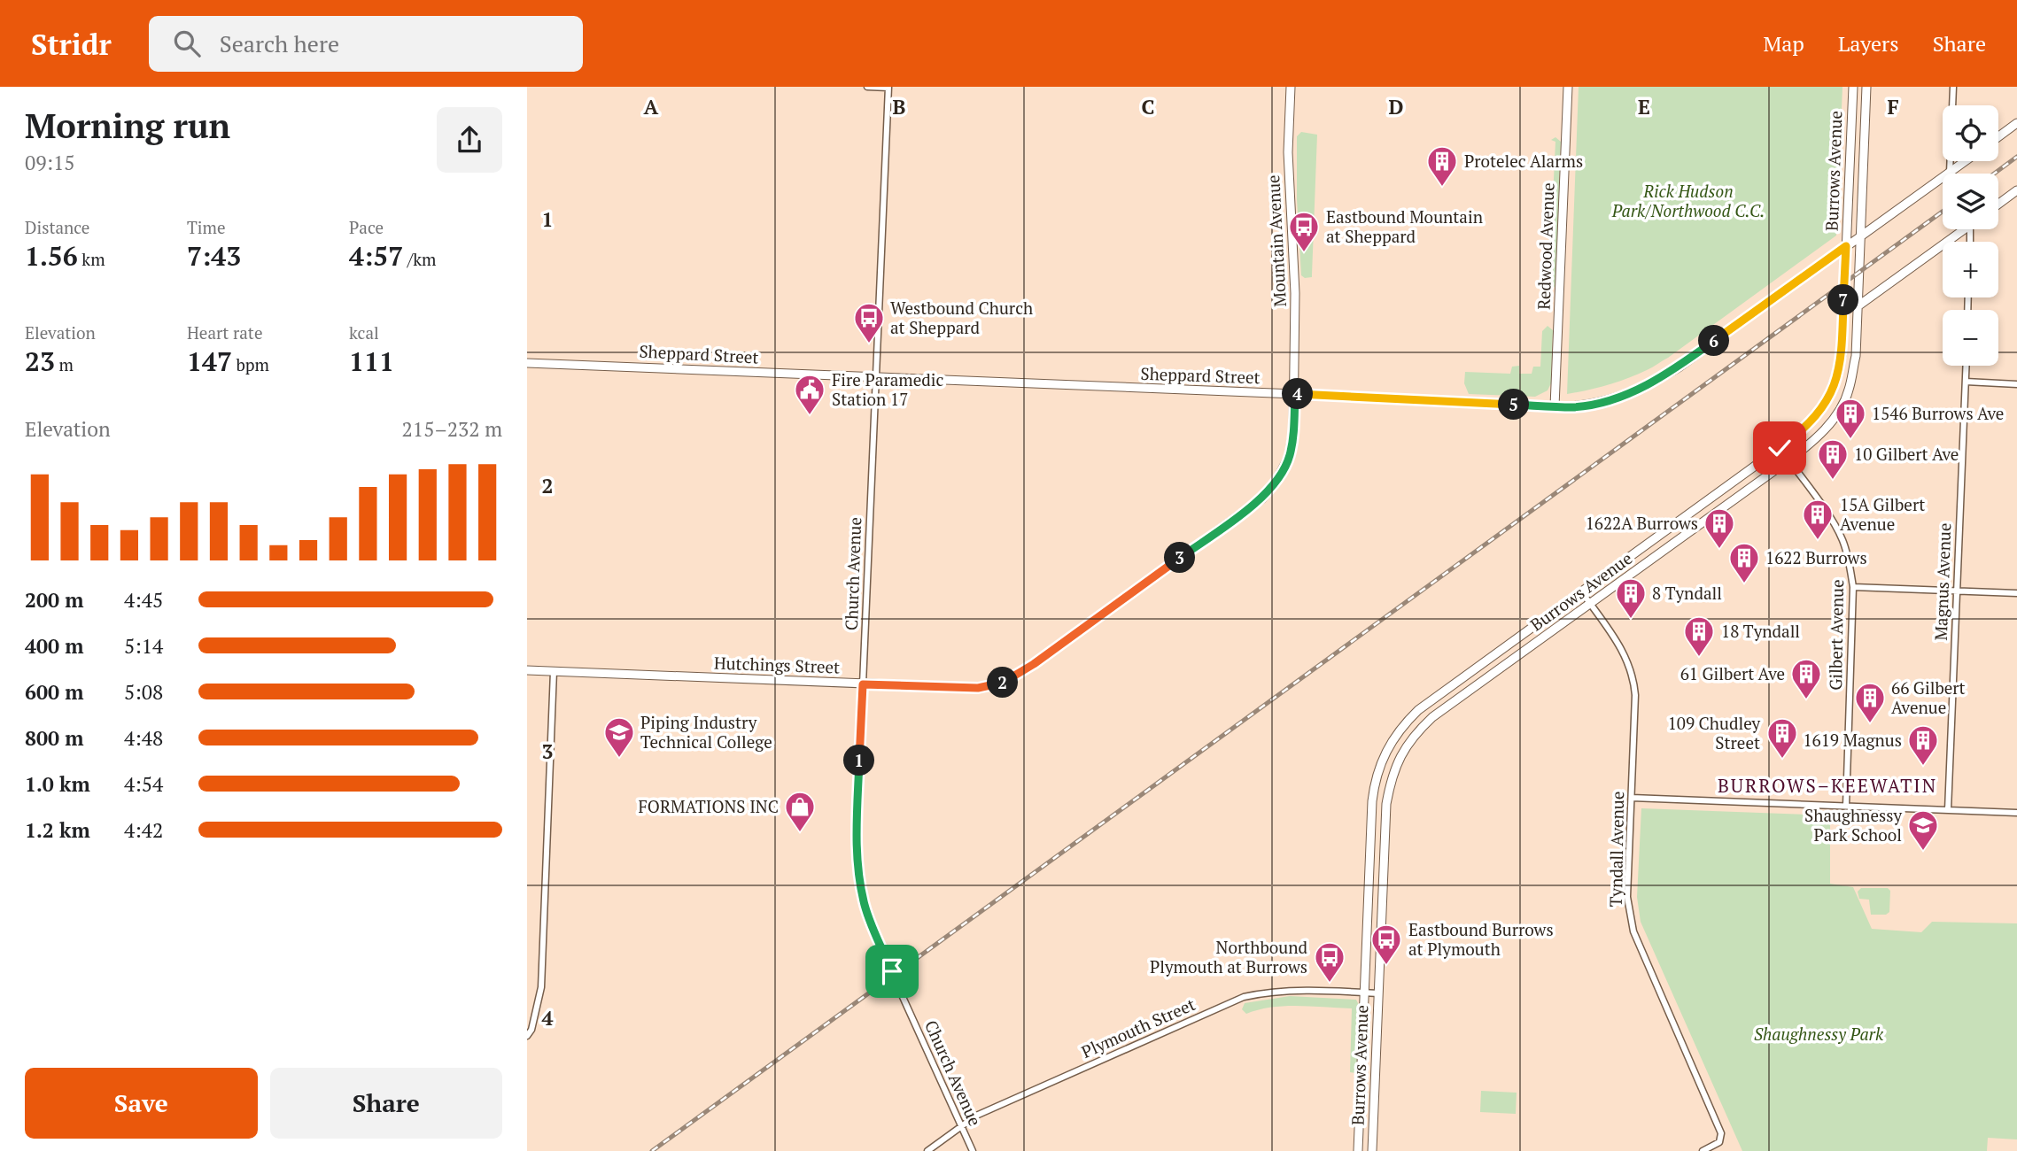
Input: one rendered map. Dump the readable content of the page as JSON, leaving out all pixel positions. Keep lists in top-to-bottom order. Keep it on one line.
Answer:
{"streets":{"street":["Burrows Avenue","Mountain Avenue","Redwood Avenue","Sheppard Street","Church Avenue","Magnus Avenue","Gilbert Avenue","Hutchings Street","Tyndall Avenue","Plymouth Street"]},"crossings":[["Burrows Avenue","Sheppard Street"],["Burrows Avenue","Gilbert Avenue"],["Burrows Avenue","Tyndall Avenue"],["Burrows Avenue","Plymouth Street"],["Mountain Avenue","Sheppard Street"],["Mountain Avenue","Hutchings Street"],["Redwood Avenue","Sheppard Street"],["Sheppard Street","Church Avenue"],["Sheppard Street","Hutchings Street"],["Church Avenue","Hutchings Street"],["Church Avenue","Plymouth Street"]],"districts":["BURROWS–KEEWATIN"],"parks":["Rick Hudson Park/Northwood C.C.","Shaughnessy Park"],"places":{"building":["Protelec Alarms","1546 Burrows Ave","10 Gilbert Ave","15A Gilbert Avenue","1622A Burrows","1622 Burrows","8 Tyndall","18 Tyndall","61 Gilbert Ave","66 Gilbert Avenue","109 Chudley Street","1619 Magnus"],"bus stop":["Eastbound Mountain at Sheppard","Westbound Church at Sheppard","Eastbound Burrows at Plymouth","Northbound Plymouth at Burrows"],"public building":["Fire Paramedic Station 17"],"school or university":["Piping Industry Technical College","Shaughnessy Park School"],"shop":["FORMATIONS INC"]},"page":{"header":"Stridr","search":"Search here","nav":["Map","Layers","Share"],"heading":["Morning run","09:15"],"map_buttons":["+","−"],"stats":[["Distance","1.56 km"],["Time","7:43"],["Pace","4:57 /km"],["Elevation","23 m"],["Heart rate","147 bpm"],["kcal","111"]],"pins":["7","6","4","5","3","2","1"],"chart":["Elevation","215–232 m"],"list":[{"name":"200 m","note":"4:45"},{"name":"400 m","note":"5:14"},{"name":"600 m","note":"5:08"},{"name":"800 m","note":"4:48"},{"name":"1.0 km","note":"4:54"},{"name":"1.2 km","note":"4:42"}],"buttons":["Save","Share"]},"grid":{"columns":["A","B","C","D","E","F"],"rows":["1","2","3","4"]}}
